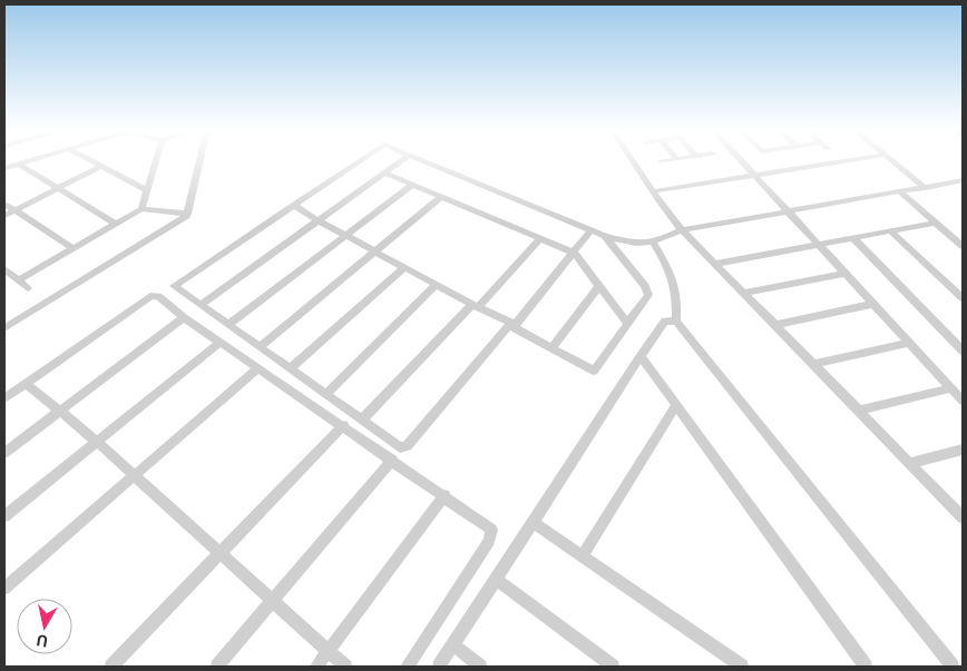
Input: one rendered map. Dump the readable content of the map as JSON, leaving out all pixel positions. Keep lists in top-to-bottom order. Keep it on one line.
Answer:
{"north":"bottom"}
